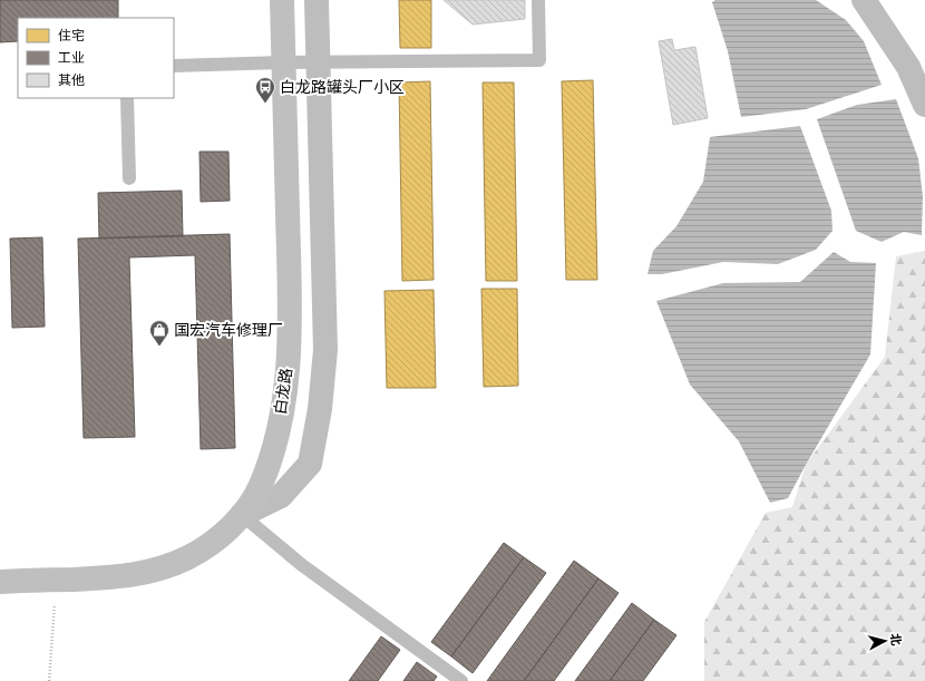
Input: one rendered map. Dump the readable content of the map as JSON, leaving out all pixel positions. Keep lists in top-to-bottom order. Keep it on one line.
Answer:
{"streets":{"street":["白龙路"]},"places":{"bus stop":["白龙路罐头厂小区"],"shop":["国宏汽车修理厂"]},"legend":["住宅","工业","其他"],"north":"right"}
